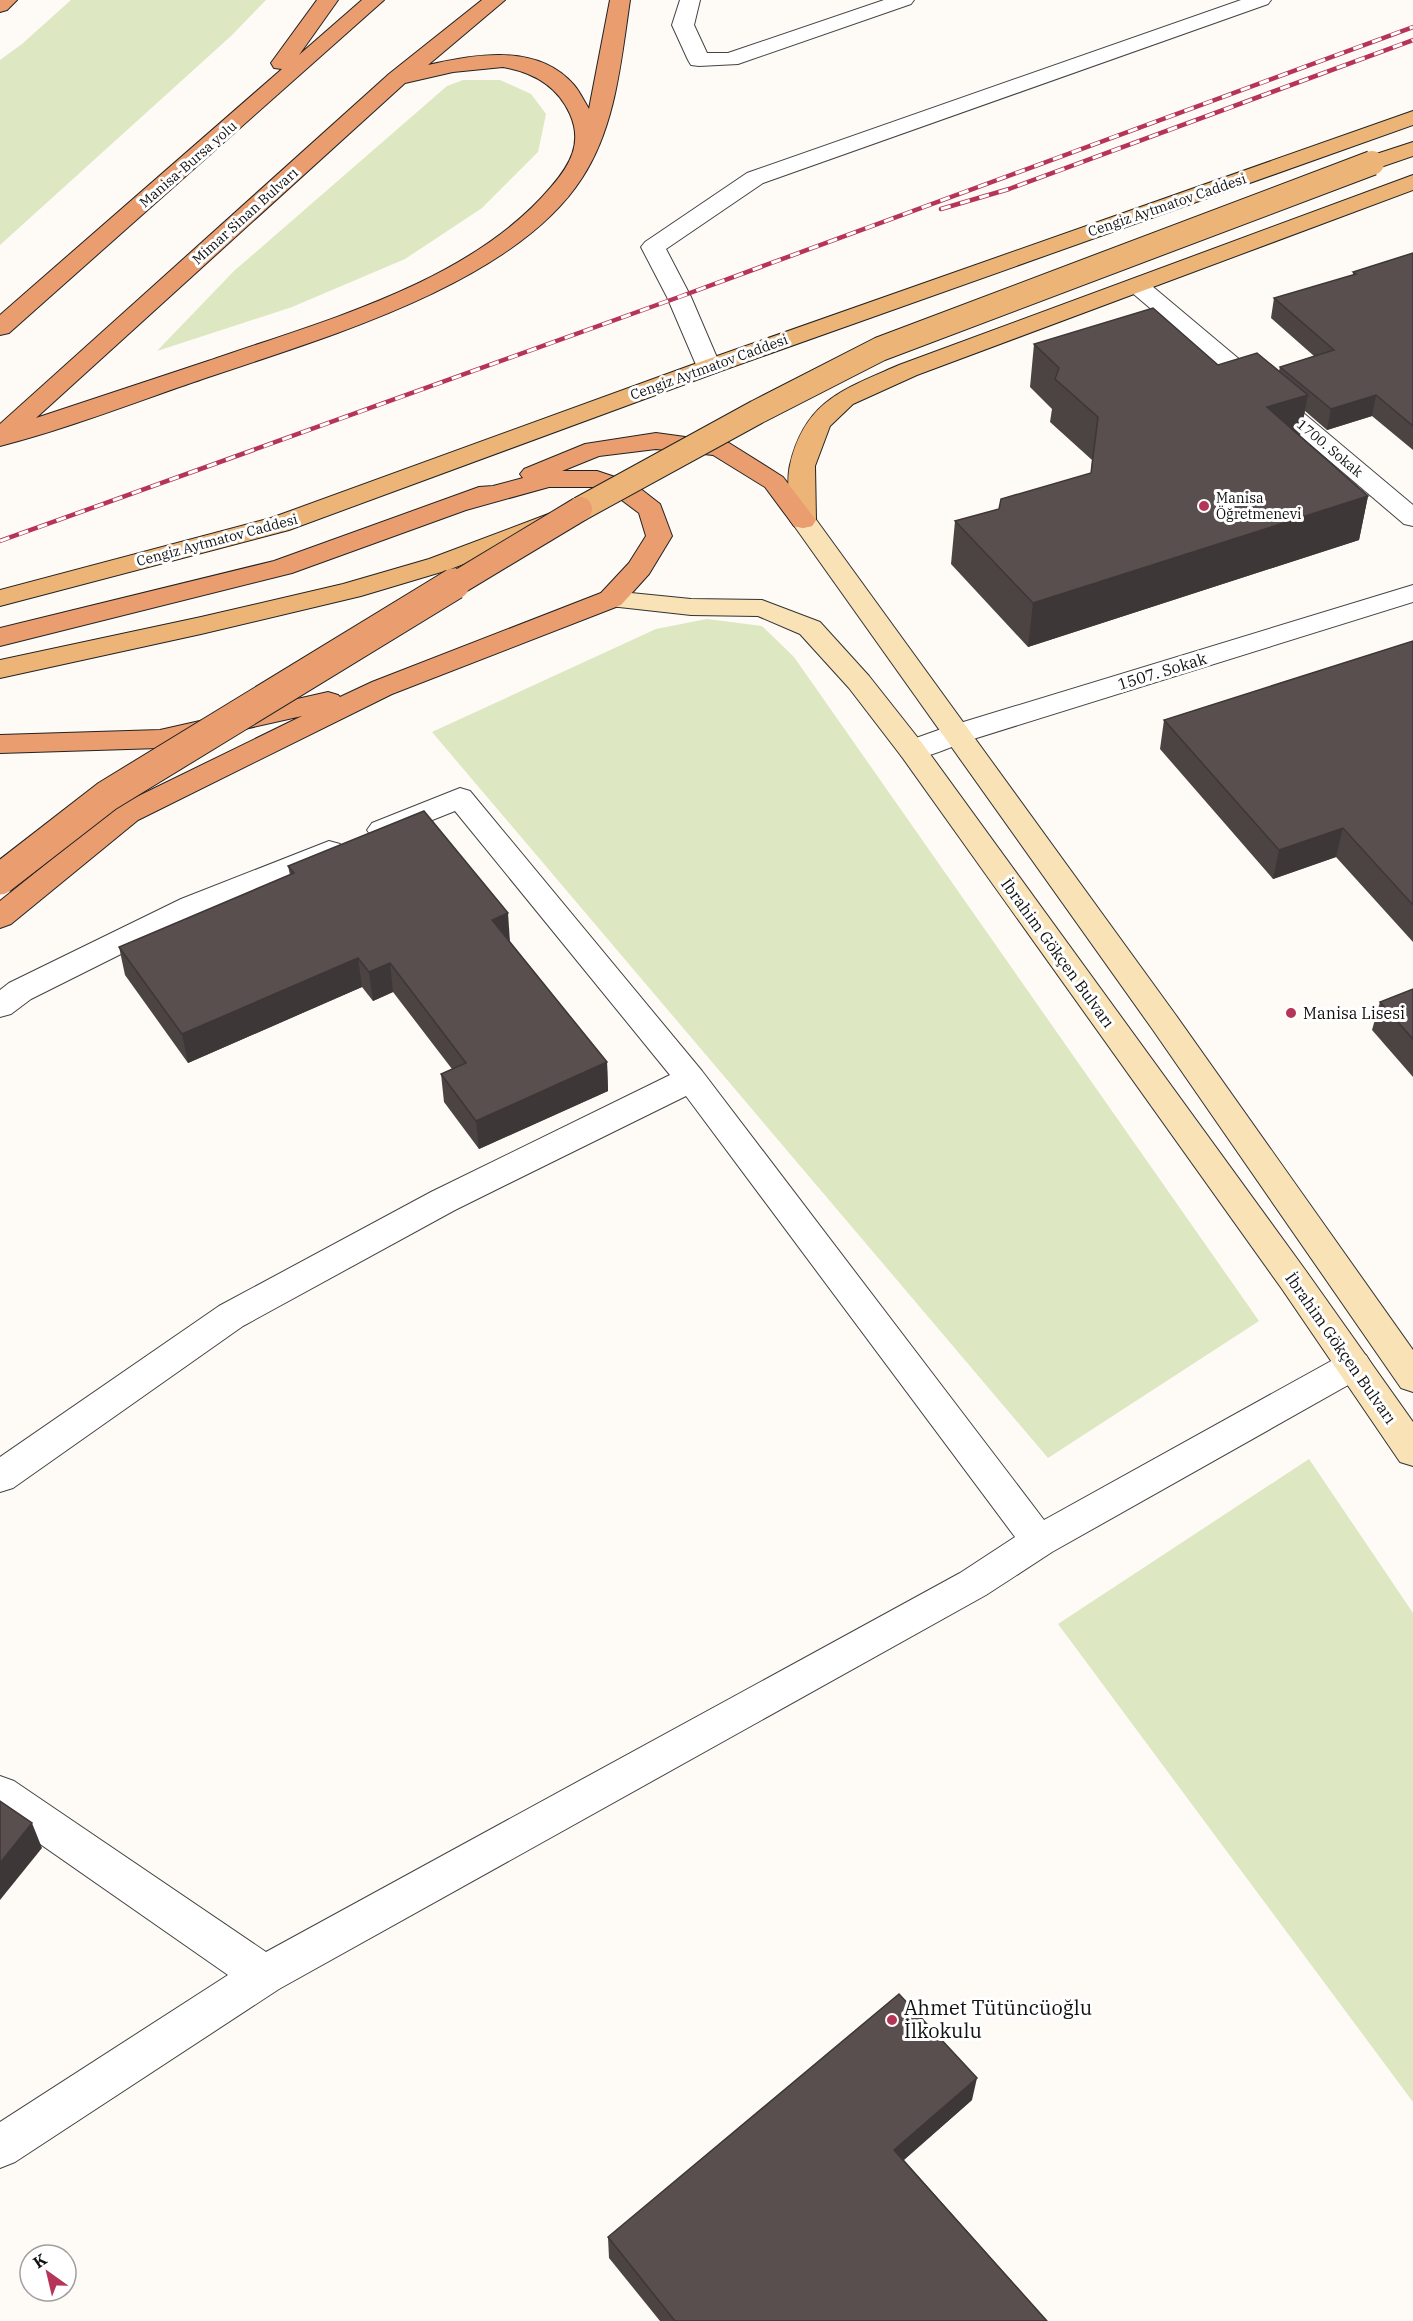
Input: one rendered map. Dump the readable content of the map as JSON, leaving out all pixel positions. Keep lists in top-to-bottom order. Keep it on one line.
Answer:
{"streets":{"highway":["Manisa-Bursa yolu","Mimar Sinan Bulvarı"],"main road":["Cengiz Aytmatov Caddesi","İbrahim Gökçen Bulvarı"],"street":["1700. Sokak","1507. Sokak"]},"crossings":[["1507. Sokak","İbrahim Gökçen Bulvarı"]],"places":["Manisa Öğretmenevi","Manisa Lisesi","Ahmet Tütüncüoğlu İlkokulu"],"north":"top left"}
